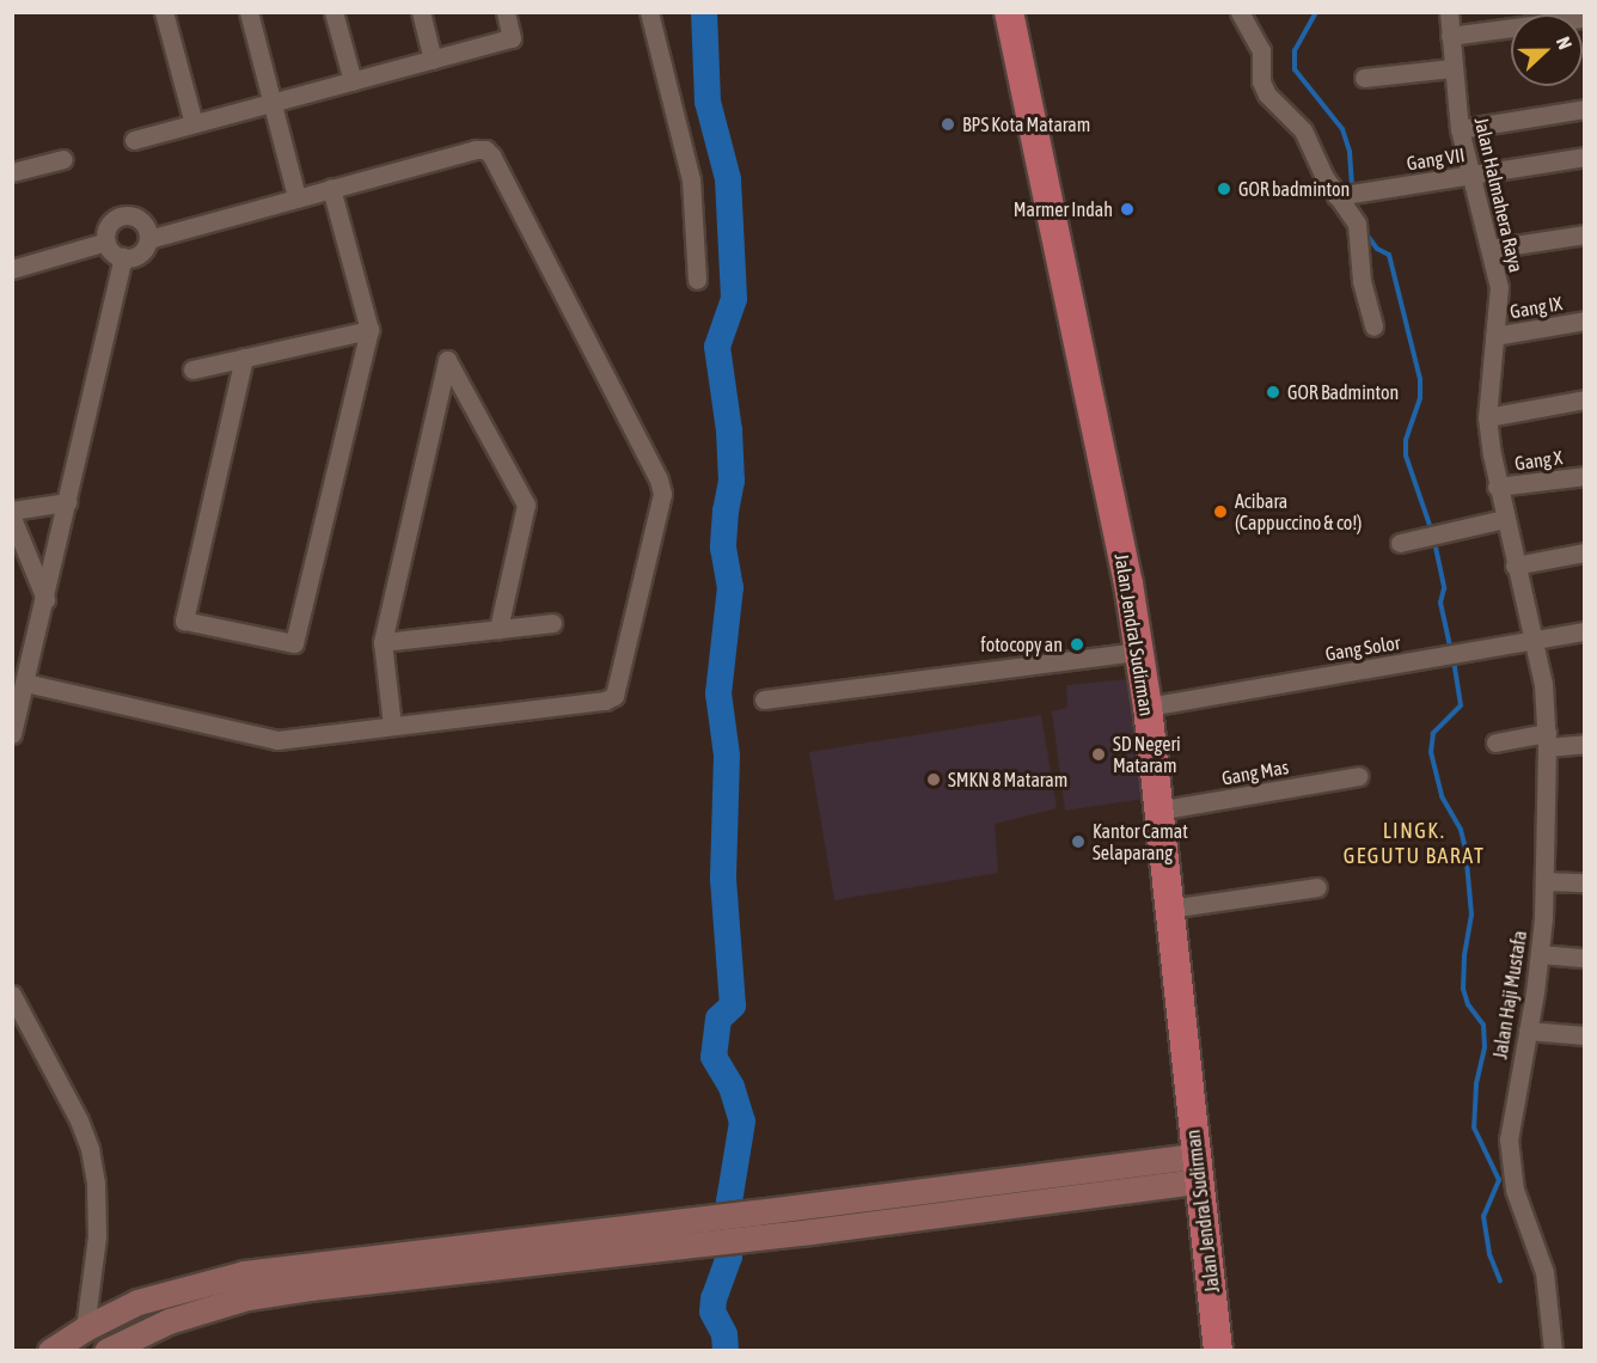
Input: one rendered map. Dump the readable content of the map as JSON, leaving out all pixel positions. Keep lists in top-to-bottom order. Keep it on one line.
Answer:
{"streets":{"highway":["Jalan Jendral Sudirman"],"street":["Gang VII","Jalan Halmahera Raya","Gang IX","Gang X","Gang Solor","Gang Mas","Jalan Haji Mustafa"]},"crossings":[["Gang VII","Jalan Halmahera Raya"],["Jalan Halmahera Raya","Gang IX"],["Jalan Halmahera Raya","Gang X"],["Jalan Halmahera Raya","Gang Solor"],["Jalan Halmahera Raya","Jalan Haji Mustafa"],["Jalan Jendral Sudirman","Gang Solor"],["Jalan Jendral Sudirman","Gang Mas"],["Gang Solor","Jalan Haji Mustafa"]],"districts":["LINGK. GEGUTU BARAT"],"places":["BPS Kota Mataram","GOR badminton","Marmer Indah","GOR Badminton","Acibara (Cappuccino & co!)","fotocopy an","SD Negeri Mataram","SMKN 8 Mataram","Kantor Camat Selaparang"],"north":"right"}
